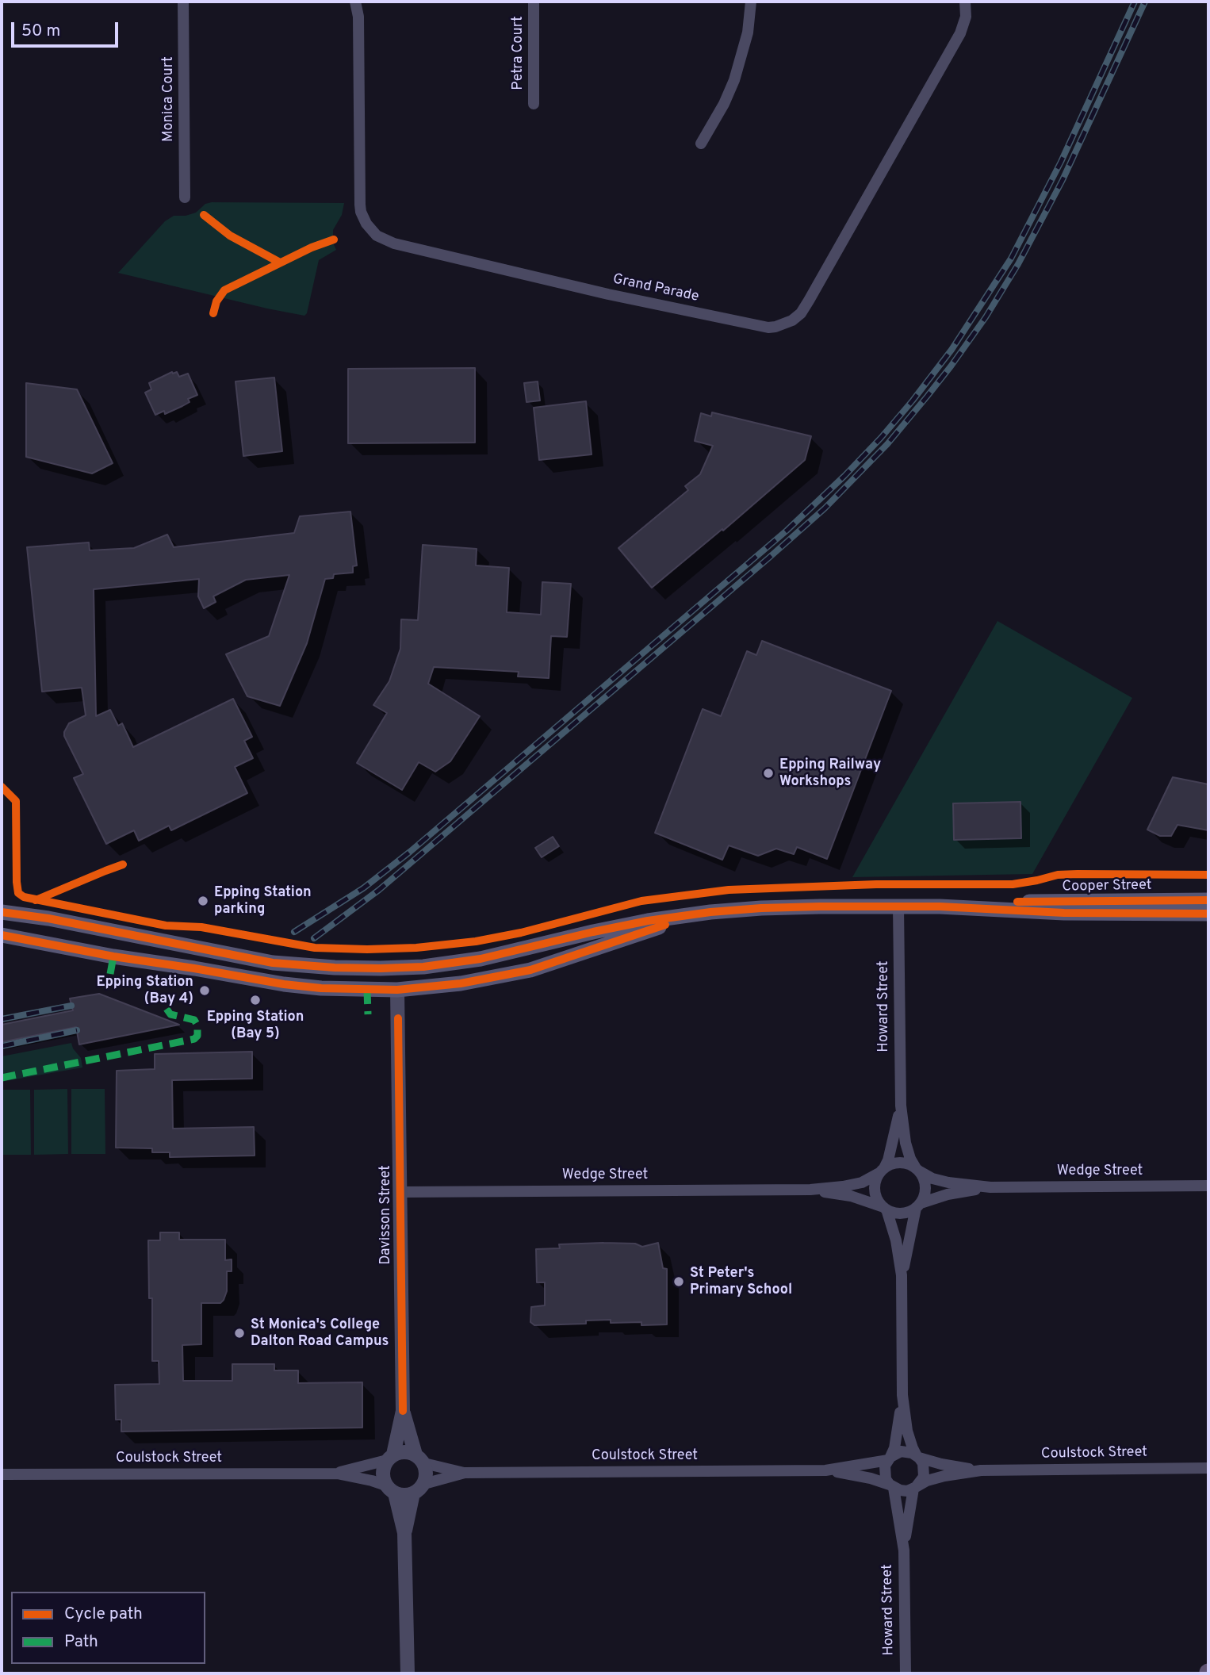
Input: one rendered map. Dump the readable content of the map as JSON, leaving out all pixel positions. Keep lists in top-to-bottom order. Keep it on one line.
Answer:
{"streets":{"main road":["Cooper Street","Davisson Street"],"street":["Petra Court","Monica Court","Grand Parade","Howard Street","Wedge Street","Coulstock Street"]},"crossings":[["Cooper Street","Howard Street"],["Cooper Street","Davisson Street"],["Howard Street","Wedge Street"],["Howard Street","Coulstock Street"],["Wedge Street","Davisson Street"],["Davisson Street","Coulstock Street"]],"places":["Epping Railway Workshops","Epping Station parking","Epping Station (Bay 4)","Epping Station (Bay 5)","St Peter's Primary School","St Monica's College Dalton Road Campus"],"legend":["Cycle path","Path"],"scale_bar":"50 m"}
